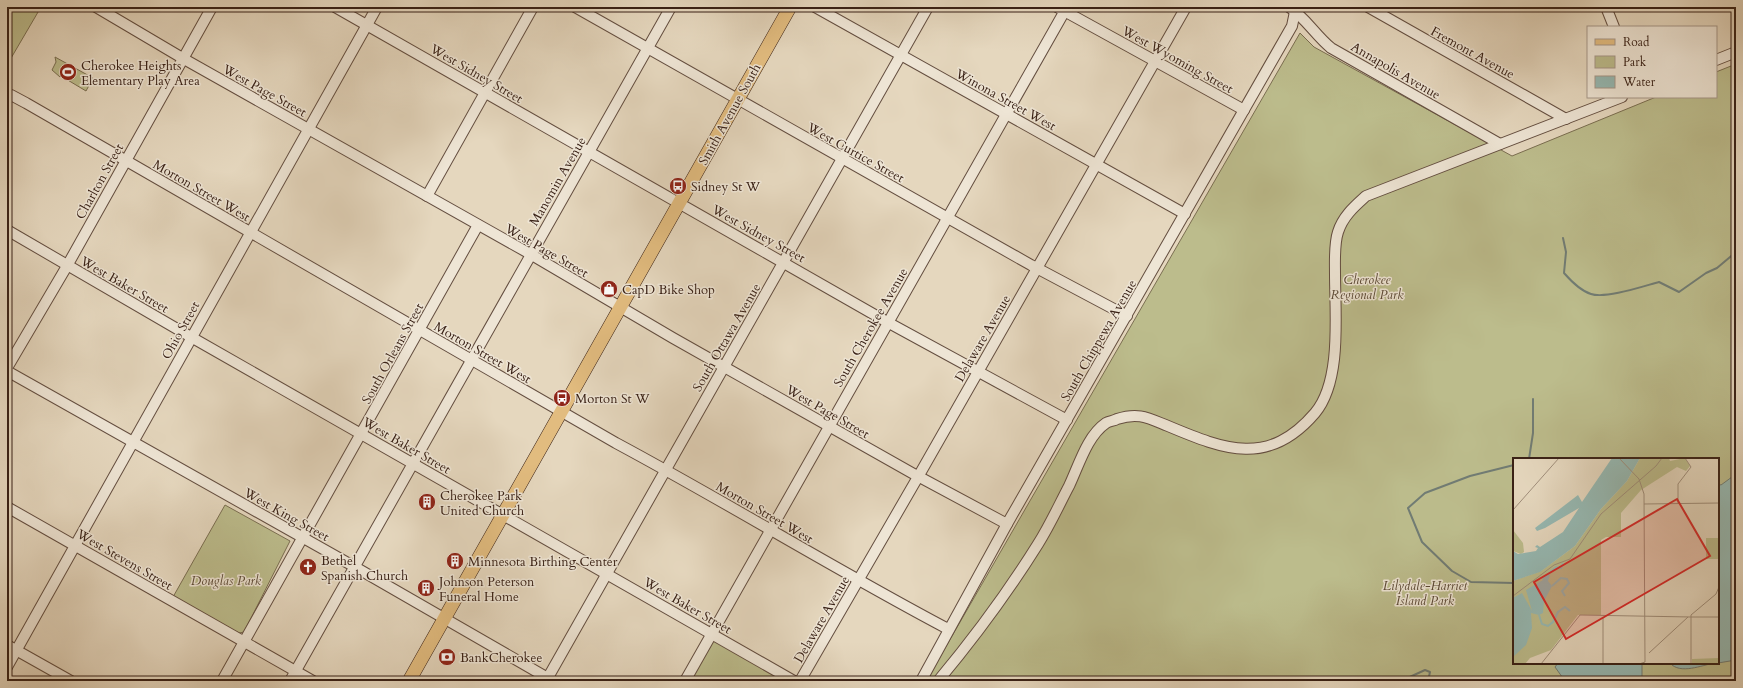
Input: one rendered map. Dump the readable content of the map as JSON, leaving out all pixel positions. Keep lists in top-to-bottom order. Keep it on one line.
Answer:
{"streets":{"main road":["Smith Avenue South"],"street":["Fremont Avenue","West Wyoming Street","Annapolis Avenue","West Sidney Street","West Page Street","Winona Street West","West Curtice Street","Charlton Street","Manomin Avenue","Morton Street West","West Baker Street","South Cherokee Avenue","Ohio Street","South Ottawa Avenue","Delaware Avenue","South Chippewa Avenue","South Orleans Street","West King Street","West Stevens Street"]},"crossings":[["West Wyoming Street","South Cherokee Avenue"],["West Wyoming Street","Delaware Avenue"],["West Wyoming Street","South Chippewa Avenue"],["Annapolis Avenue","South Chippewa Avenue"],["West Sidney Street","Smith Avenue South"],["West Sidney Street","Manomin Avenue"],["West Sidney Street","South Cherokee Avenue"],["West Sidney Street","Ohio Street"],["West Sidney Street","South Ottawa Avenue"],["West Sidney Street","Delaware Avenue"],["West Sidney Street","South Chippewa Avenue"],["West Page Street","Smith Avenue South"],["West Page Street","Charlton Street"],["West Page Street","Manomin Avenue"],["West Page Street","South Cherokee Avenue"],["West Page Street","Ohio Street"],["West Page Street","South Ottawa Avenue"],["West Page Street","Delaware Avenue"],["West Page Street","South Chippewa Avenue"],["West Page Street","South Orleans Street"],["Winona Street West","South Cherokee Avenue"],["Winona Street West","South Ottawa Avenue"],["Winona Street West","Delaware Avenue"],["Winona Street West","South Chippewa Avenue"],["Smith Avenue South","West Curtice Street"],["Smith Avenue South","Morton Street West"],["Smith Avenue South","West Baker Street"],["Smith Avenue South","West King Street"],["West Curtice Street","Manomin Avenue"],["West Curtice Street","South Cherokee Avenue"],["West Curtice Street","South Ottawa Avenue"],["West Curtice Street","Delaware Avenue"],["West Curtice Street","South Chippewa Avenue"],["Charlton Street","Morton Street West"],["Charlton Street","West Baker Street"],["Manomin Avenue","Morton Street West"],["Manomin Avenue","West Baker Street"],["Manomin Avenue","West King Street"],["Manomin Avenue","West Stevens Street"],["Morton Street West","South Cherokee Avenue"],["Morton Street West","Ohio Street"],["Morton Street West","South Ottawa Avenue"],["Morton Street West","Delaware Avenue"],["Morton Street West","South Chippewa Avenue"],["Morton Street West","South Orleans Street"],["West Baker Street","South Cherokee Avenue"],["West Baker Street","Ohio Street"],["West Baker Street","South Ottawa Avenue"],["West Baker Street","South Orleans Street"],["Ohio Street","West King Street"],["Ohio Street","West Stevens Street"],["South Ottawa Avenue","West King Street"],["South Orleans Street","West King Street"],["South Orleans Street","West Stevens Street"]],"parks":["Cherokee Regional Park","Douglas Park","Lilydale-Harriet Island Park"],"places":{"sports":["Cherokee Heights Elementary Play Area"],"bus stop":["Sidney St W","Morton St W"],"shop":["CapD Bike Shop"],"building":["Cherokee Park United Church","Minnesota Birthing Center","Johnson Peterson Funeral Home"],"church":["Bethel Spanish Church"],"bank":["BankCherokee"]},"legend":["Road","Park","Water"]}
